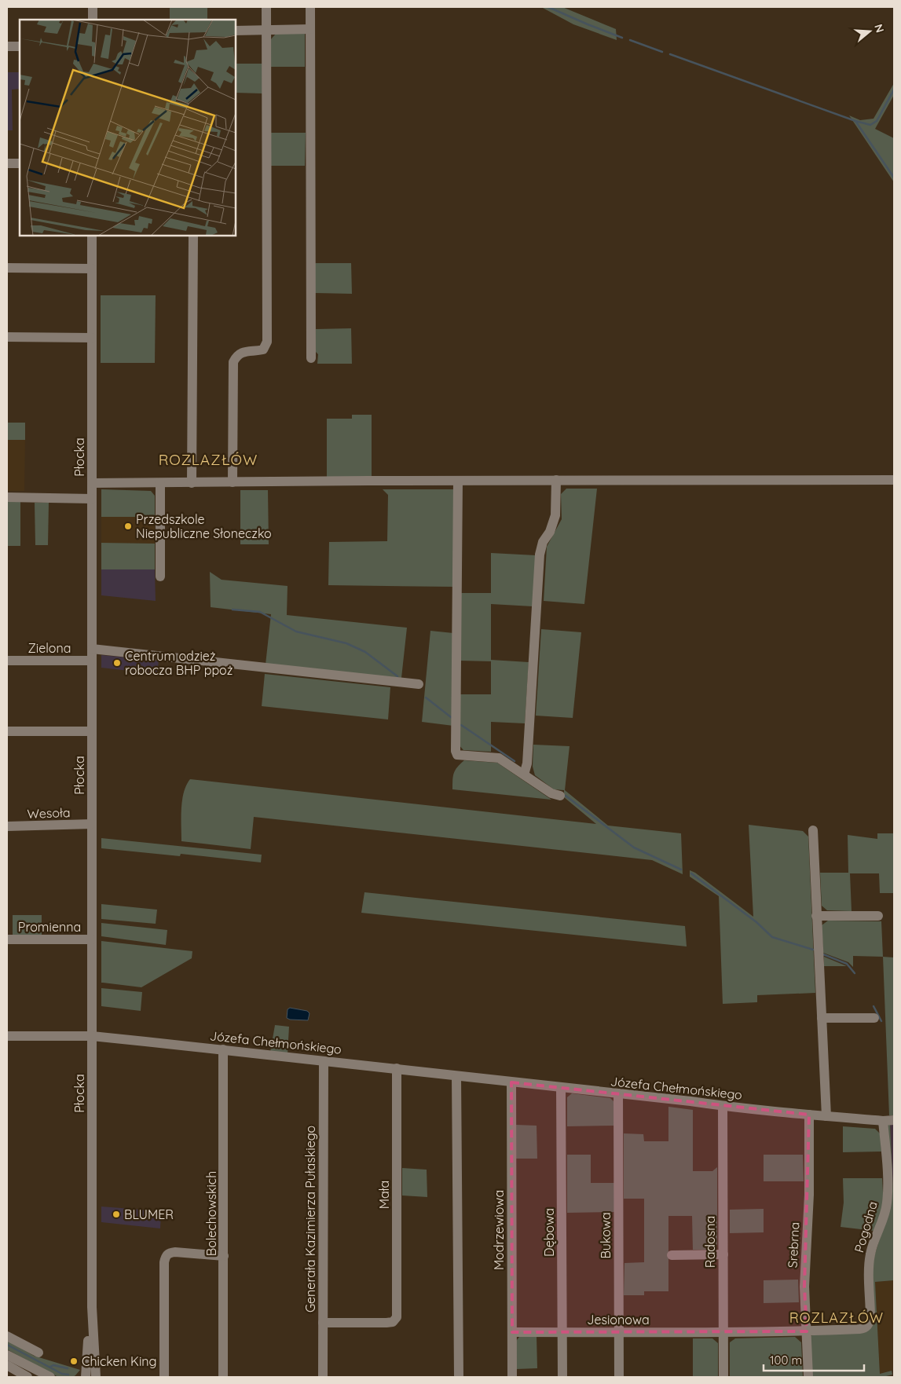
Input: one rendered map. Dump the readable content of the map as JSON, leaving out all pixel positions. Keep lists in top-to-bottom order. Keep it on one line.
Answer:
{"streets":{"street":["Płocka","Zielona","Wesoła","Promienna","Józefa Chełmońskiego","Mała","Bolechowskich","Generała Kazimierza Pułaskiego","Pogodna","Modrzewiowa","Dębowa","Bukowa","Radosna","Srebrna","Jesionowa"]},"crossings":[["Płocka","Zielona"],["Płocka","Wesoła"],["Płocka","Promienna"],["Płocka","Józefa Chełmońskiego"],["Józefa Chełmońskiego","Mała"],["Józefa Chełmońskiego","Bolechowskich"],["Józefa Chełmońskiego","Generała Kazimierza Pułaskiego"],["Józefa Chełmońskiego","Pogodna"],["Józefa Chełmońskiego","Modrzewiowa"],["Józefa Chełmońskiego","Dębowa"],["Józefa Chełmońskiego","Bukowa"],["Józefa Chełmońskiego","Radosna"],["Józefa Chełmońskiego","Srebrna"],["Mała","Generała Kazimierza Pułaskiego"],["Pogodna","Srebrna"],["Pogodna","Jesionowa"],["Modrzewiowa","Jesionowa"],["Dębowa","Jesionowa"],["Bukowa","Jesionowa"],["Radosna","Jesionowa"],["Srebrna","Jesionowa"]],"districts":["ROZLAZŁÓW","ROZLAZŁÓW"],"places":["Przedszkole Niepubliczne Słoneczko","Centrum odzież robocza BHP ppoż","BLUMER","Chicken King"],"scale_bar":"100 m","north":"right"}
